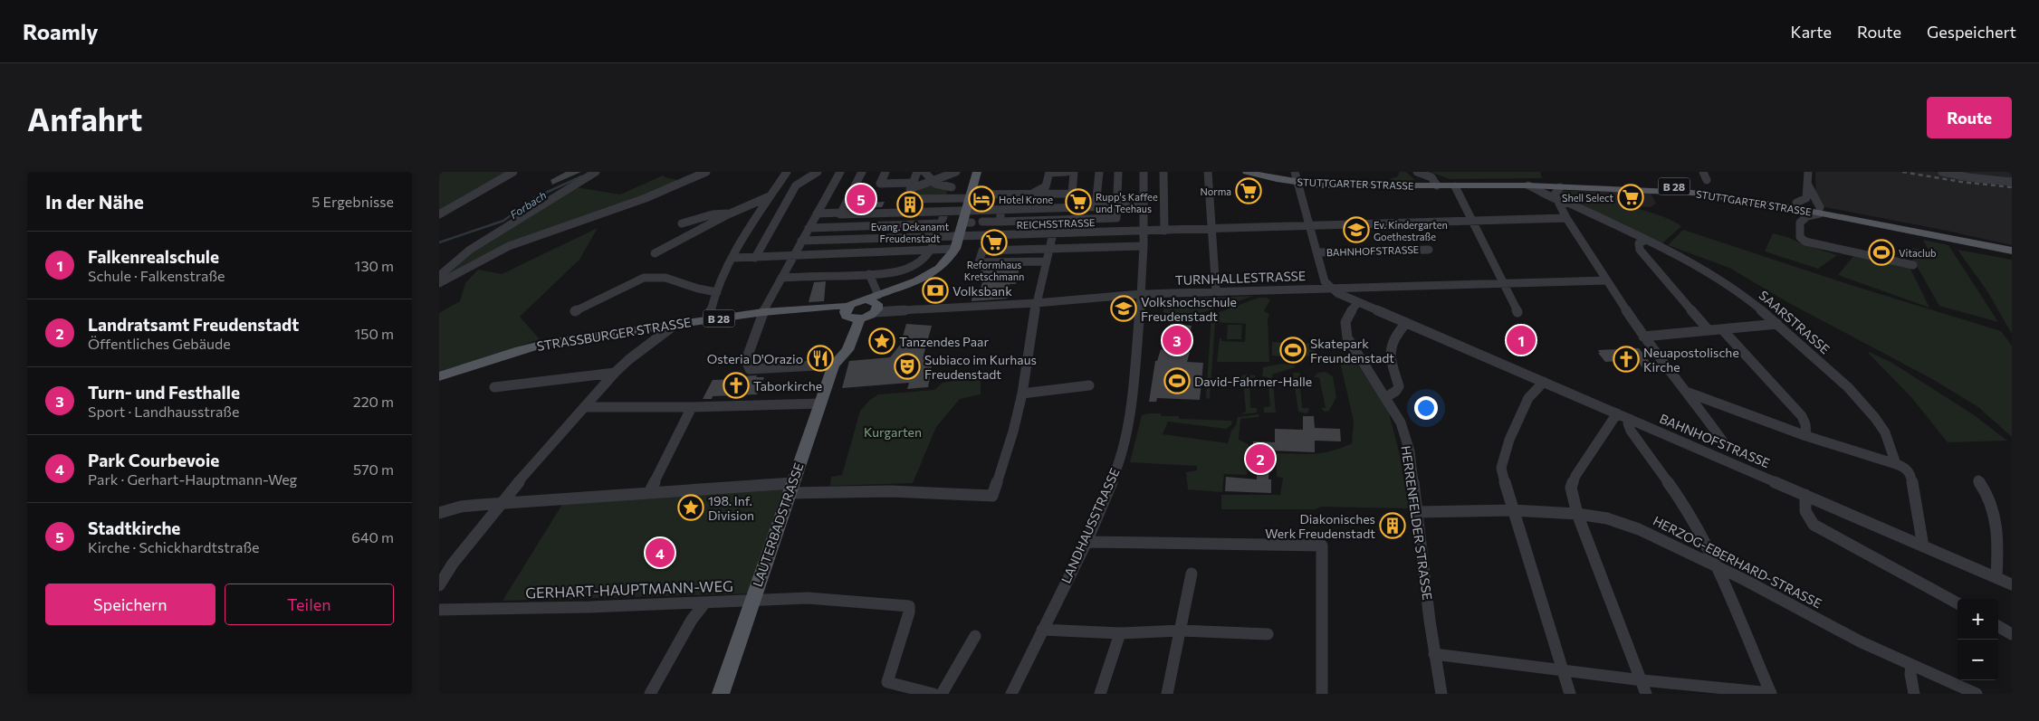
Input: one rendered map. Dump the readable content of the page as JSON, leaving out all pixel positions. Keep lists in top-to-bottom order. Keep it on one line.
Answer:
{"streets":{"main road":["STUTTGARTER STRASSE","B 28","STRASSBURGER STRASSE","LAUTERBADSTRASSE"],"street":["REICHSSTRASSE","BAHNHOFSTRASSE","TURNHALLESTRASSE","SAARSTRASSE","HERRENFELDER STRASSE","LANDHAUSSTRASSE","HERZOG-EBERHARD-STRASSE","GERHART-HAUPTMANN-WEG"]},"crossings":[["STUTTGARTER STRASSE","B 28"],["STUTTGARTER STRASSE","BAHNHOFSTRASSE"],["B 28","REICHSSTRASSE"],["B 28","TURNHALLESTRASSE"],["B 28","SAARSTRASSE"],["B 28","STRASSBURGER STRASSE"],["B 28","LAUTERBADSTRASSE"],["REICHSSTRASSE","BAHNHOFSTRASSE"],["REICHSSTRASSE","LANDHAUSSTRASSE"],["BAHNHOFSTRASSE","TURNHALLESTRASSE"],["BAHNHOFSTRASSE","SAARSTRASSE"],["BAHNHOFSTRASSE","HERRENFELDER STRASSE"],["TURNHALLESTRASSE","LANDHAUSSTRASSE"],["STRASSBURGER STRASSE","LAUTERBADSTRASSE"],["HERRENFELDER STRASSE","HERZOG-EBERHARD-STRASSE"],["LAUTERBADSTRASSE","GERHART-HAUPTMANN-WEG"]],"water":["Forbach"],"parks":["Kurgarten"],"places":{"supermarket":["Norma","Shell Select","Rupp's Kaffee und Teehaus","Reformhaus Kretschmann"],"hotel":["Hotel Krone"],"building":["Evang. Dekanamt Freudenstadt","Diakonisches Werk Freudenstadt"],"school or university":["Ev. Kindergarten Goethestraße","Volkshochschule Freudenstadt"],"sports":["Vitaclub","Skatepark Freundenstadt","David-Fahrner-Halle"],"bank":["Volksbank"],"place":["Tanzendes Paar","198. Inf. Division"],"restaurant":["Osteria D'Orazio"],"church":["Neuapostolische Kirche","Taborkirche"],"theatre":["Subiaco im Kurhaus Freudenstadt"]},"page":{"header":"Roamly","nav":["Karte","Route","Gespeichert"],"buttons":["Route",["Speichern","Teilen"]],"title":"Anfahrt","heading":["In der Nähe","5 Ergebnisse"],"pins":["5","1","3","2","4"],"list":[{"mark":"1","name":"Falkenrealschule","note":"Schule · Falkenstraße","value":"130 m"},{"mark":"2","name":"Landratsamt Freudenstadt","note":"Öffentliches Gebäude","value":"150 m"},{"mark":"3","name":"Turn- und Festhalle","note":"Sport · Landhausstraße","value":"220 m"},{"mark":"4","name":"Park Courbevoie","note":"Park · Gerhart-Hauptmann-Weg","value":"570 m"},{"mark":"5","name":"Stadtkirche","note":"Kirche · Schickhardtstraße","value":"640 m"}],"map_buttons":["+","−"]}}
